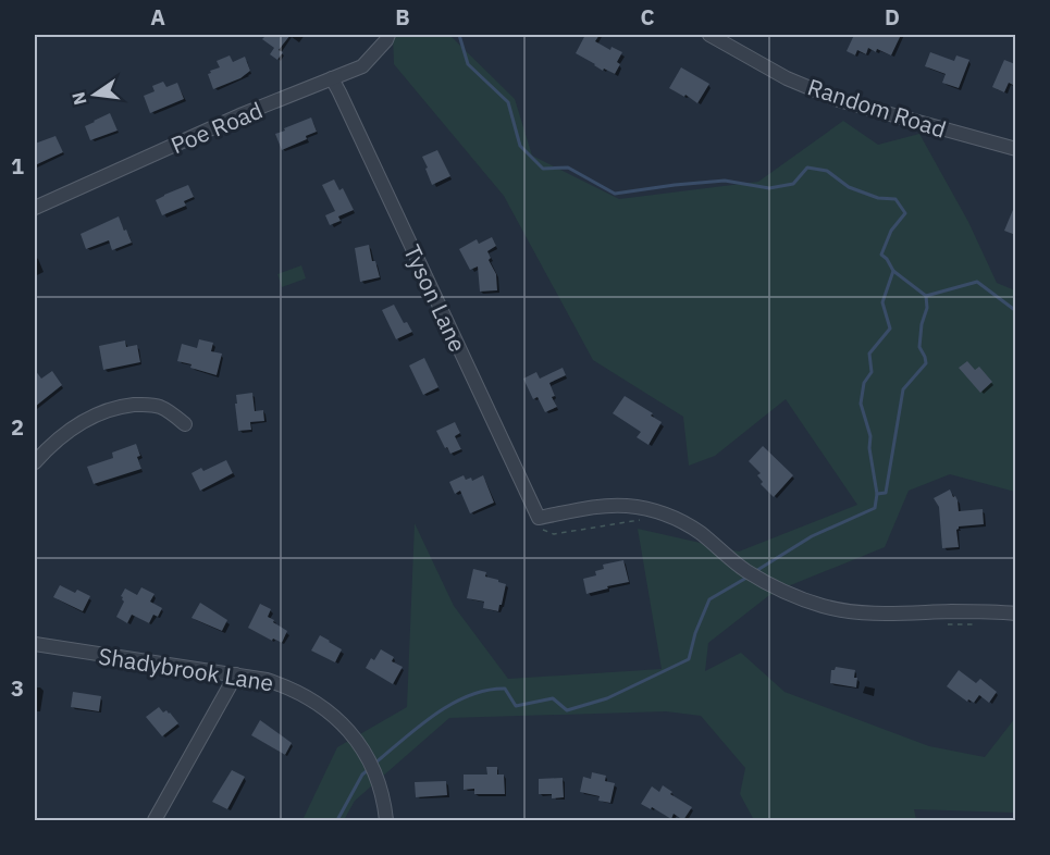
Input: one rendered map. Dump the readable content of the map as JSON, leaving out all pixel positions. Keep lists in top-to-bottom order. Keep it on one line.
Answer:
{"streets":{"street":["Random Road","Poe Road","Tyson Lane","Shadybrook Lane"]},"crossings":[["Poe Road","Tyson Lane"]],"north":"left","grid":{"columns":["A","B","C","D"],"rows":["1","2","3"]}}
